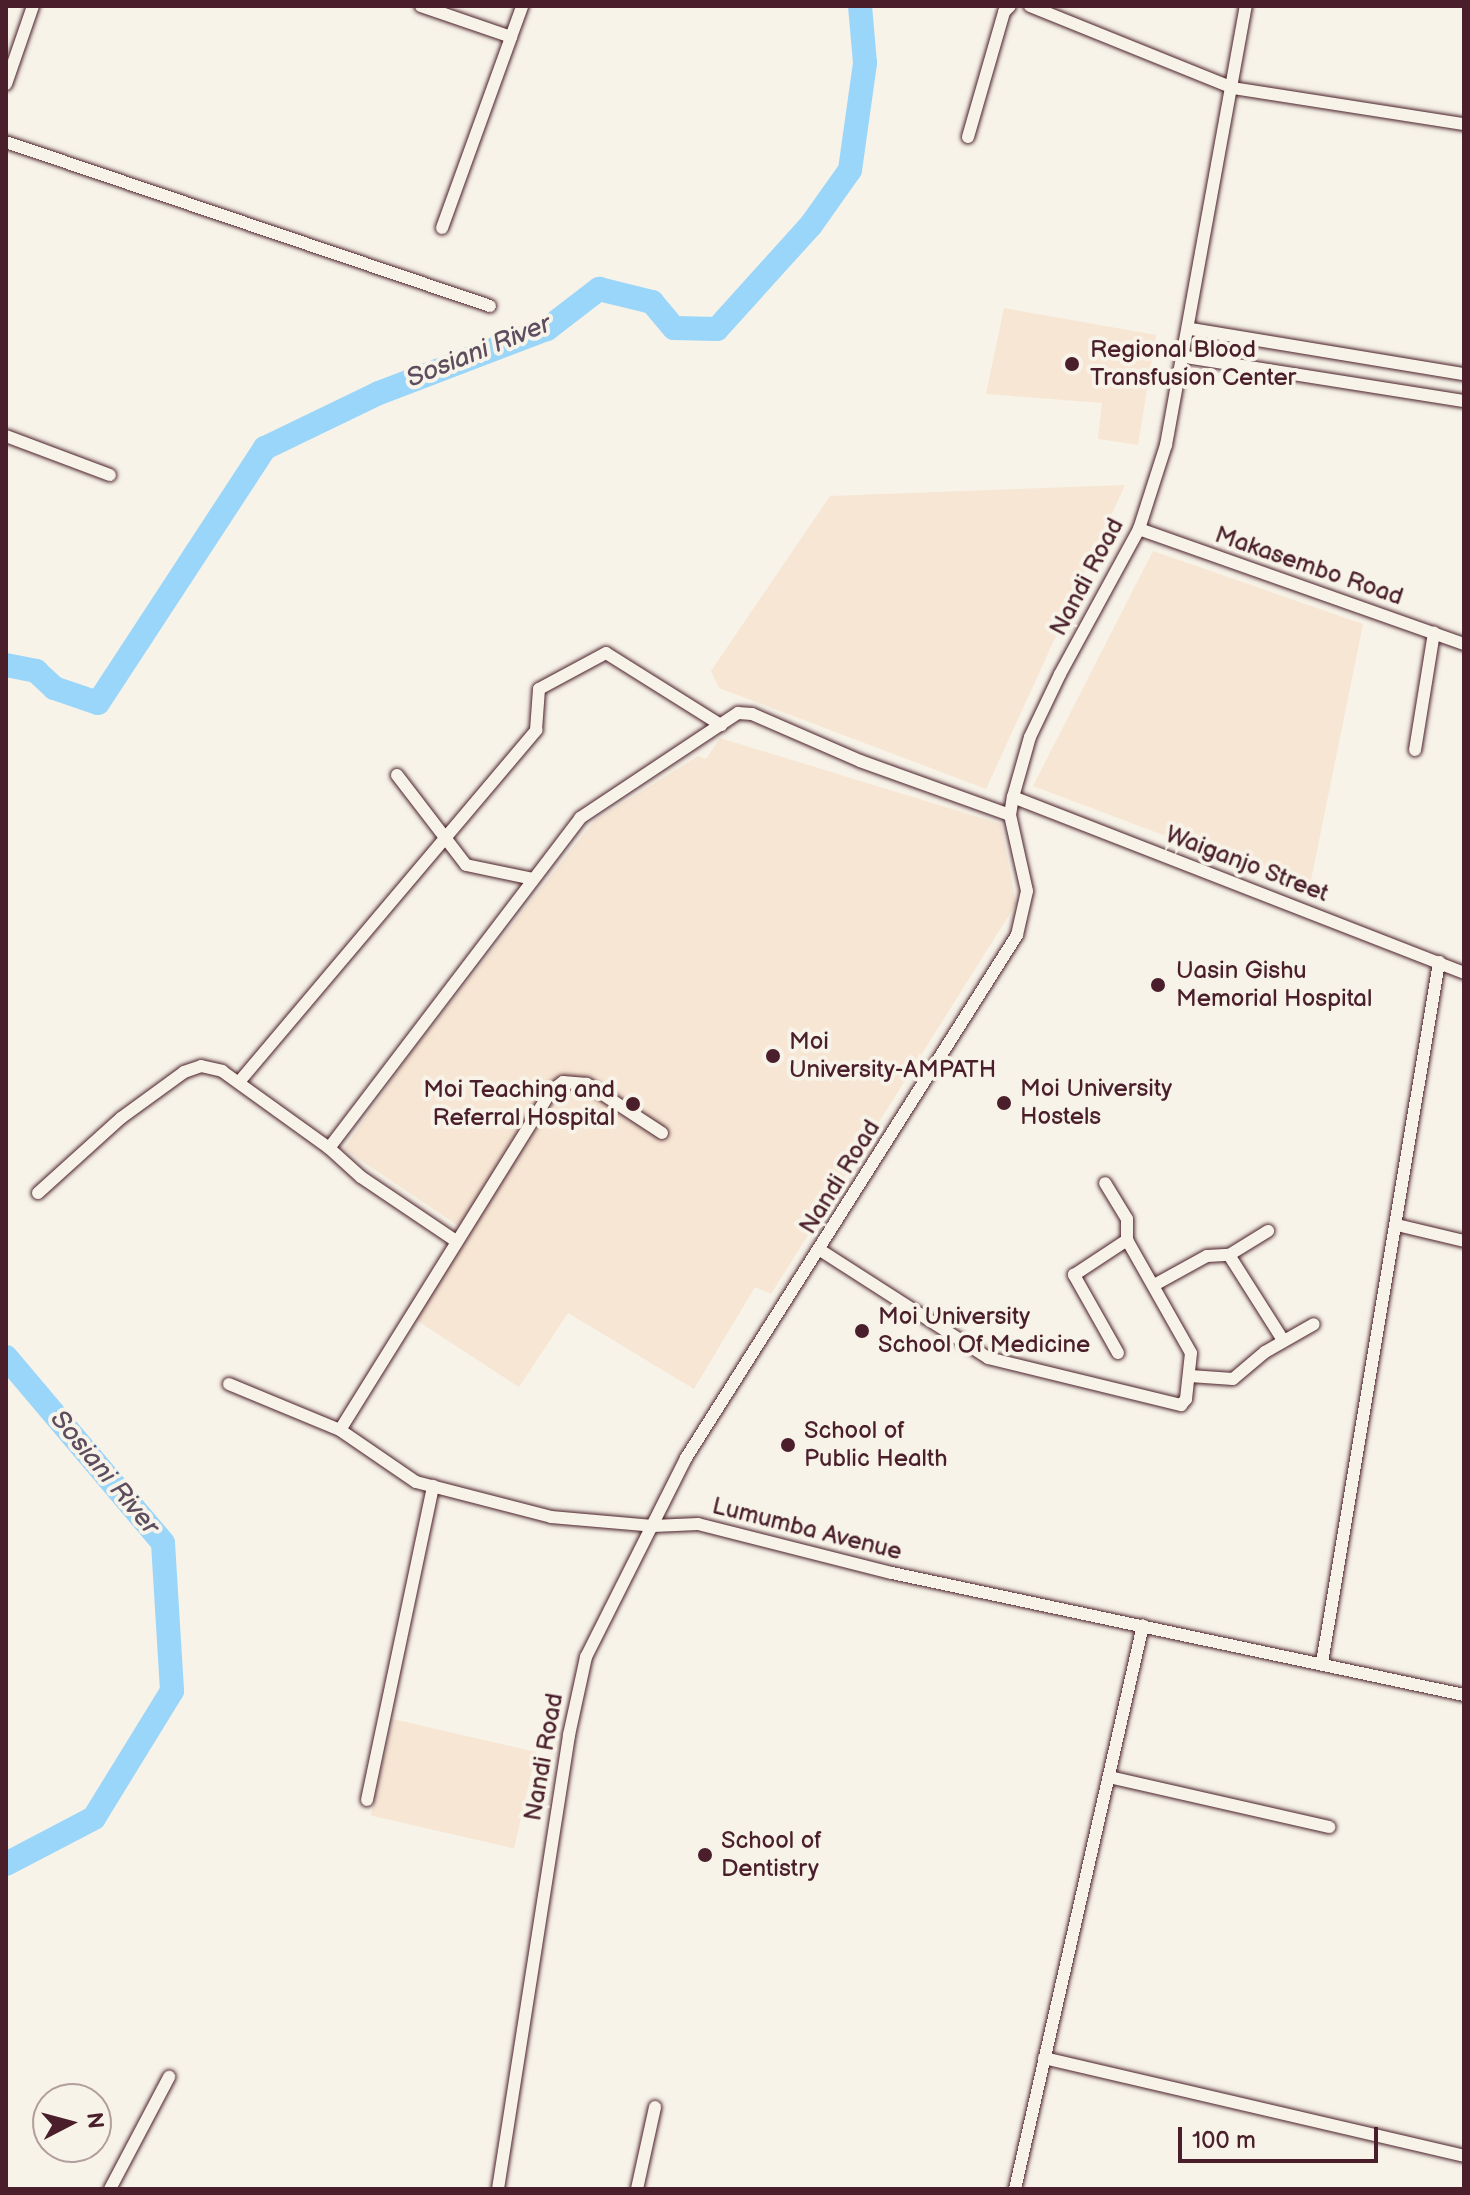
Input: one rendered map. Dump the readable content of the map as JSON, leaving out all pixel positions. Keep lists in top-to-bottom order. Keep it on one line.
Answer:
{"streets":{"street":["Makasembo Road","Nandi Road","Waiganjo Street","Lumumba Avenue"]},"crossings":[["Makasembo Road","Nandi Road"],["Nandi Road","Waiganjo Street"],["Nandi Road","Lumumba Avenue"]],"water":["Sosiani River"],"places":["Regional Blood Transfusion Center","Uasin Gishu Memorial Hospital","Moi University-AMPATH","Moi University Hostels","Moi Teaching and Referral Hospital","Moi University School Of Medicine","School of Public Health","School of Dentistry"],"scale_bar":"100 m","north":"right"}
